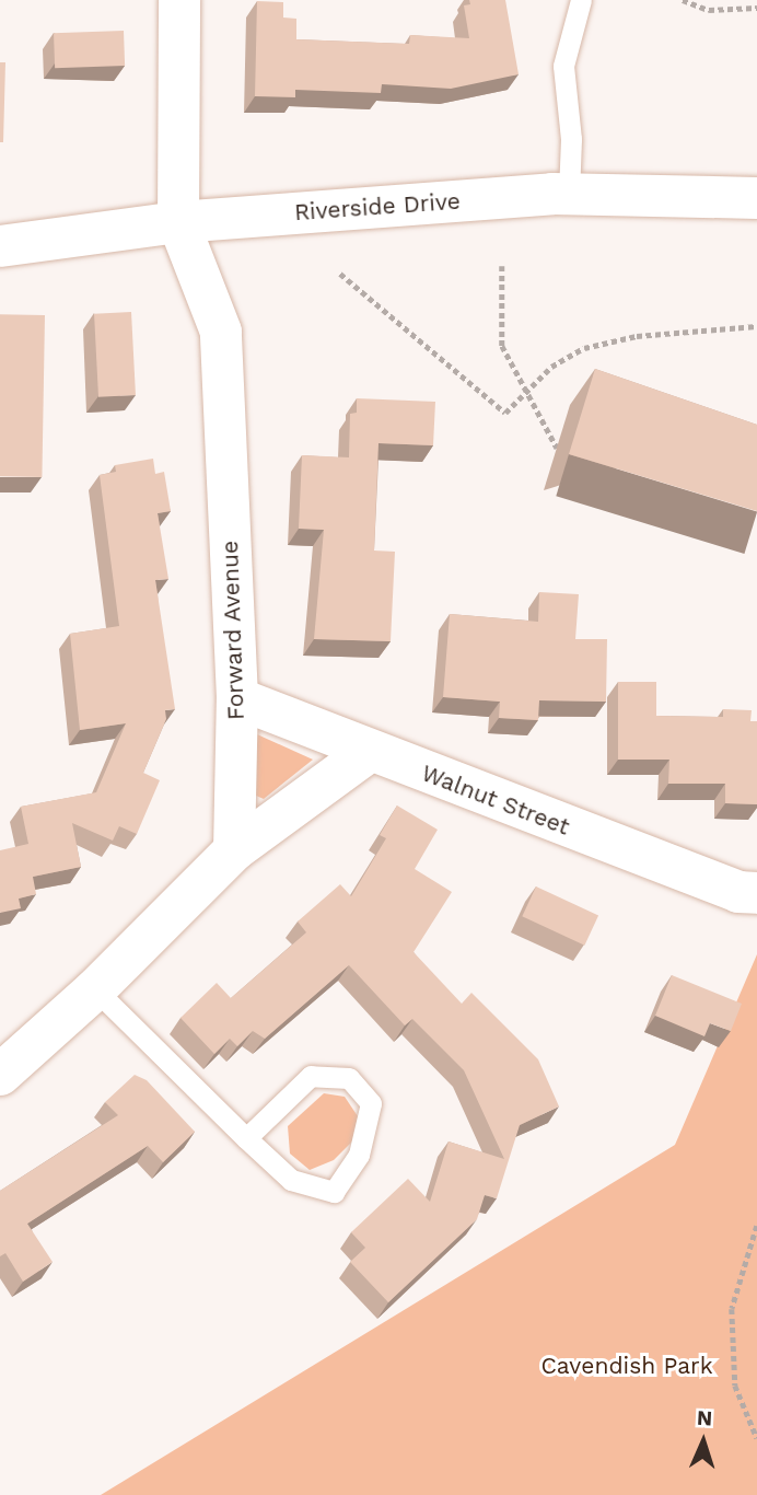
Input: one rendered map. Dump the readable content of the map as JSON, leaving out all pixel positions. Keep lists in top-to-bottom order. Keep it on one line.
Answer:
{"streets":{"street":["Riverside Drive","Forward Avenue","Walnut Street"]},"crossings":[["Riverside Drive","Forward Avenue"],["Forward Avenue","Walnut Street"]],"parks":["Cavendish Park"],"north":"top"}
